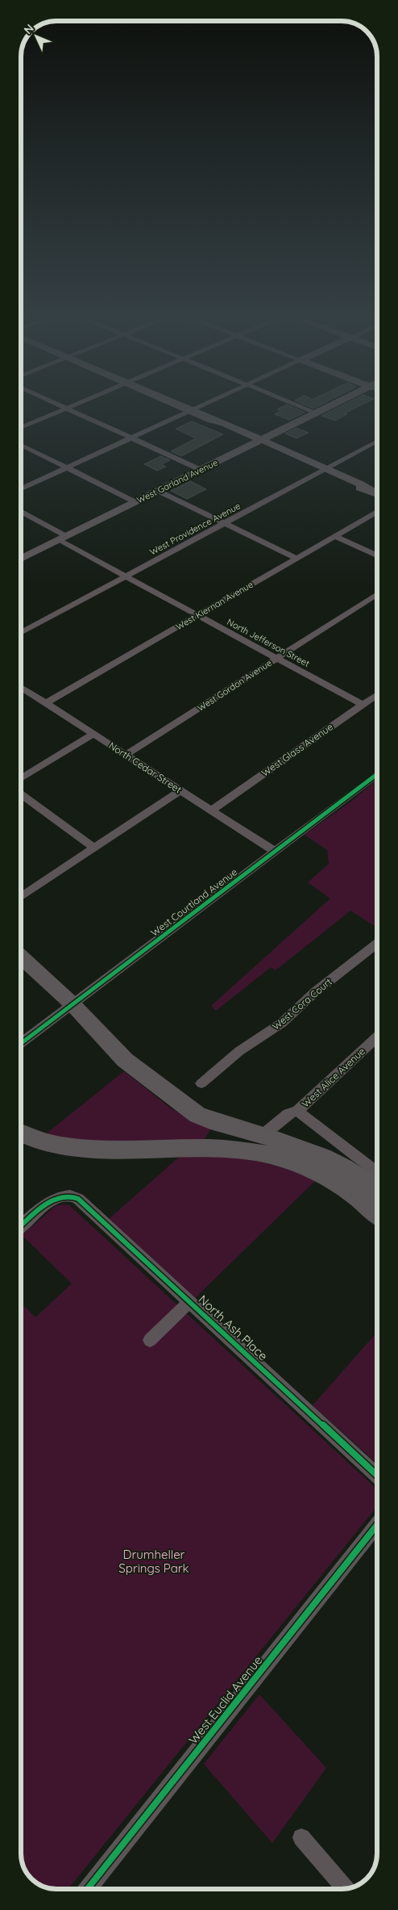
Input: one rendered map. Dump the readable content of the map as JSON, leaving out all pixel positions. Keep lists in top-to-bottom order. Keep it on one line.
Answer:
{"streets":{"street":["West Garland Avenue","West Providence Avenue","West Kiernan Avenue","North Jefferson Street","West Gordon Avenue","West Glass Avenue","North Cedar Street","West Courtland Avenue","West Cora Court","West Alice Avenue","North Ash Place","West Euclid Avenue"]},"crossings":[["West Garland Avenue","North Jefferson Street"],["West Providence Avenue","North Jefferson Street"],["West Kiernan Avenue","North Jefferson Street"],["West Kiernan Avenue","North Cedar Street"],["North Jefferson Street","West Gordon Avenue"],["North Jefferson Street","West Glass Avenue"],["West Gordon Avenue","North Cedar Street"],["West Glass Avenue","North Cedar Street"],["North Cedar Street","West Courtland Avenue"]],"parks":["Drumheller Springs Park"],"north":"top left"}
